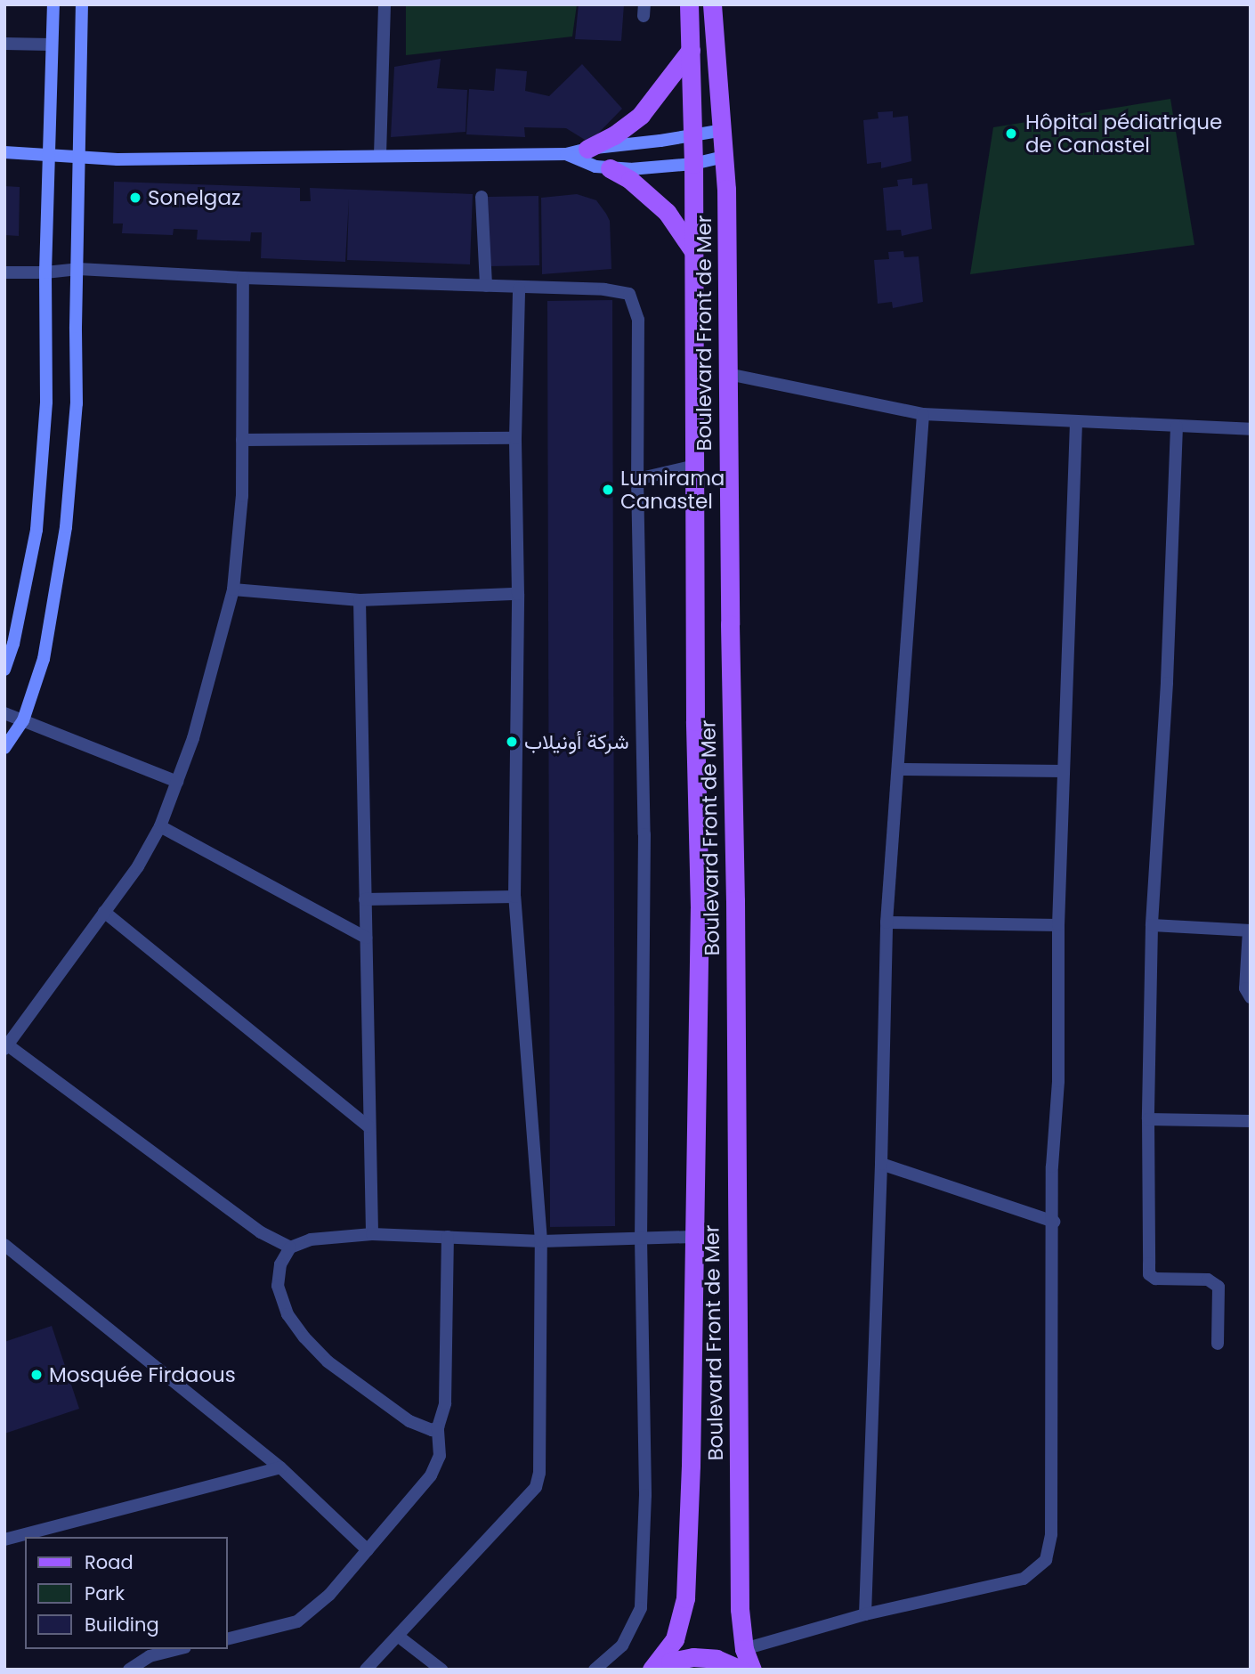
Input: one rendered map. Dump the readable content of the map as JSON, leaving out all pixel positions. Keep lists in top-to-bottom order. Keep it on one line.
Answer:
{"streets":{"main road":["Boulevard Front de Mer"]},"places":["Hôpital pédiatrique de Canastel","Sonelgaz","Lumirama Canastel","شركة أونيلاب","Mosquée Firdaous"],"legend":["Road","Park","Building"]}
